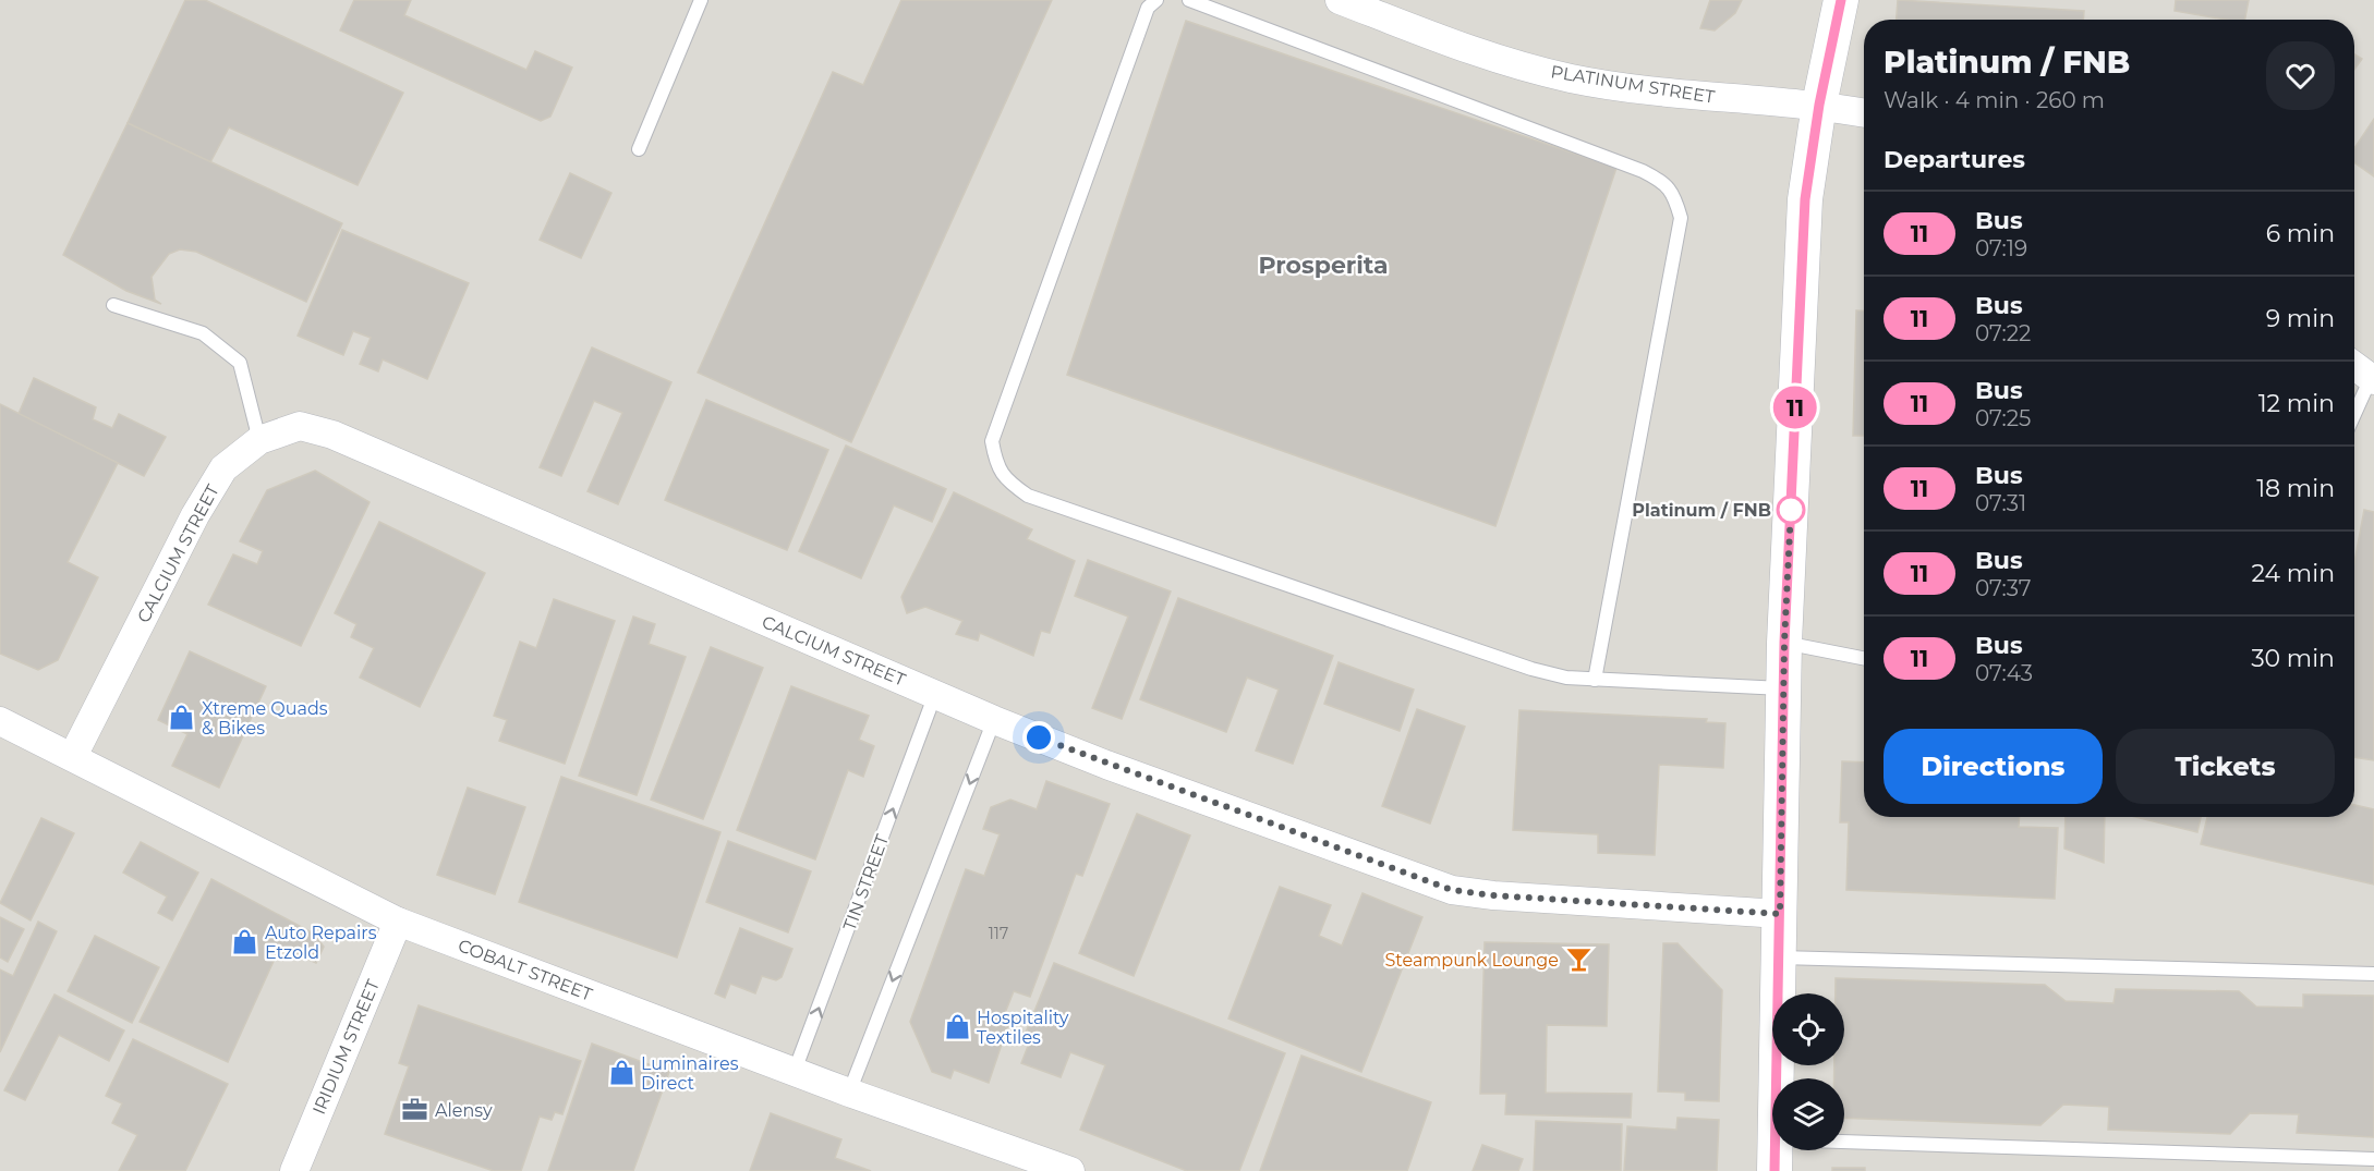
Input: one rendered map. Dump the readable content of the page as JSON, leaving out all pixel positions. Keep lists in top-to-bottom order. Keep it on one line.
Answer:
{"streets":{"street":["PLATINUM STREET","CALCIUM STREET","COBALT STREET","IRIDIUM STREET"],"lane":["TIN STREET"]},"crossings":[["CALCIUM STREET","TIN STREET"],["CALCIUM STREET","COBALT STREET"],["TIN STREET","COBALT STREET"],["COBALT STREET","IRIDIUM STREET"]],"districts":["Prosperita"],"places":{"other":["Platinum / FNB"],"shop":["Xtreme Quads & Bikes","Auto Repairs Etzold","Hospitality Textiles","Luminaires Direct"],"bar":["Steampunk Lounge"],"office":["Alensy"]},"lines":["bus line 11"],"house_numbers":["117"],"page":{"on_map":"11","heading":[["Platinum / FNB","Walk · 4 min · 260 m"],"Departures"],"list":[{"mark":"11","name":"Bus","note":"07:19","value":"6 min"},{"mark":"11","name":"Bus","note":"07:22","value":"9 min"},{"mark":"11","name":"Bus","note":"07:25","value":"12 min"},{"mark":"11","name":"Bus","note":"07:31","value":"18 min"},{"mark":"11","name":"Bus","note":"07:37","value":"24 min"},{"mark":"11","name":"Bus","note":"07:43","value":"30 min"}],"buttons":["Directions","Tickets"]}}
